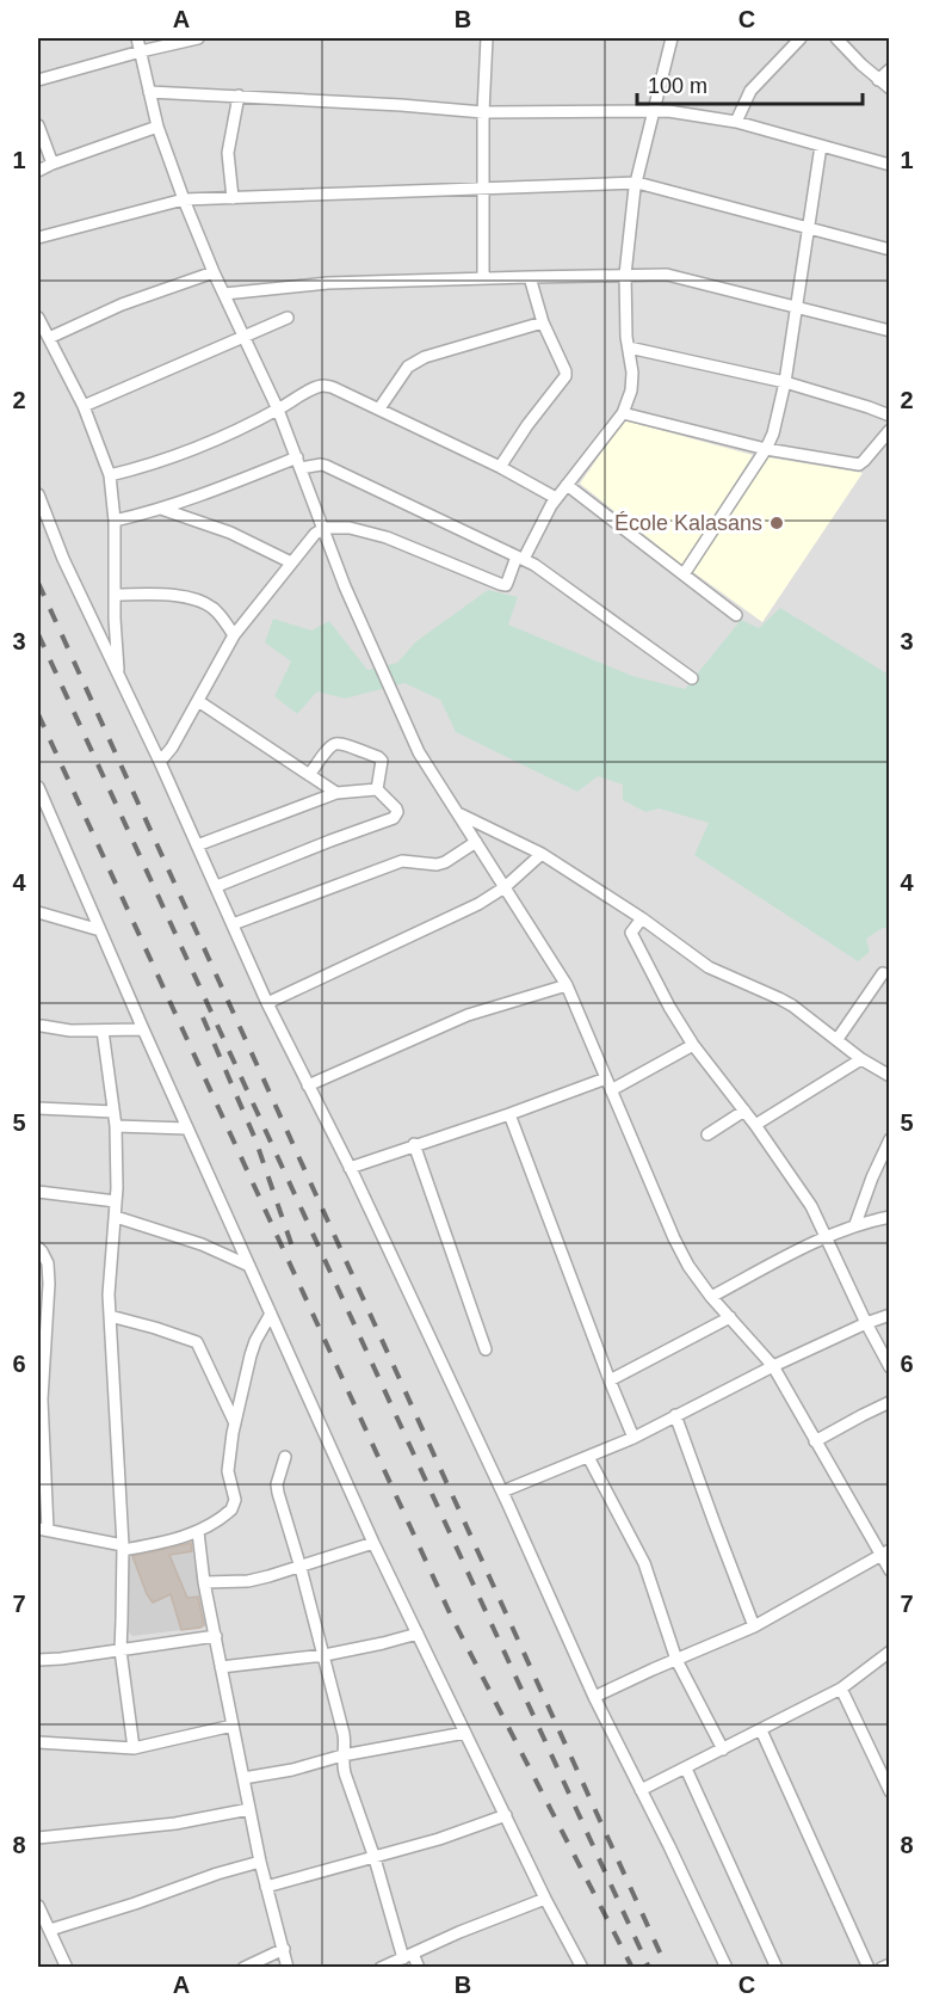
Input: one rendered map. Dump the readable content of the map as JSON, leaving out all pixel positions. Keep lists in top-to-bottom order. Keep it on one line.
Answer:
{"places":["École Kalasans"],"scale_bar":"100 m","grid":{"columns":["A","B","C"],"rows":["1","2","3","4","5","6","7","8"]}}
